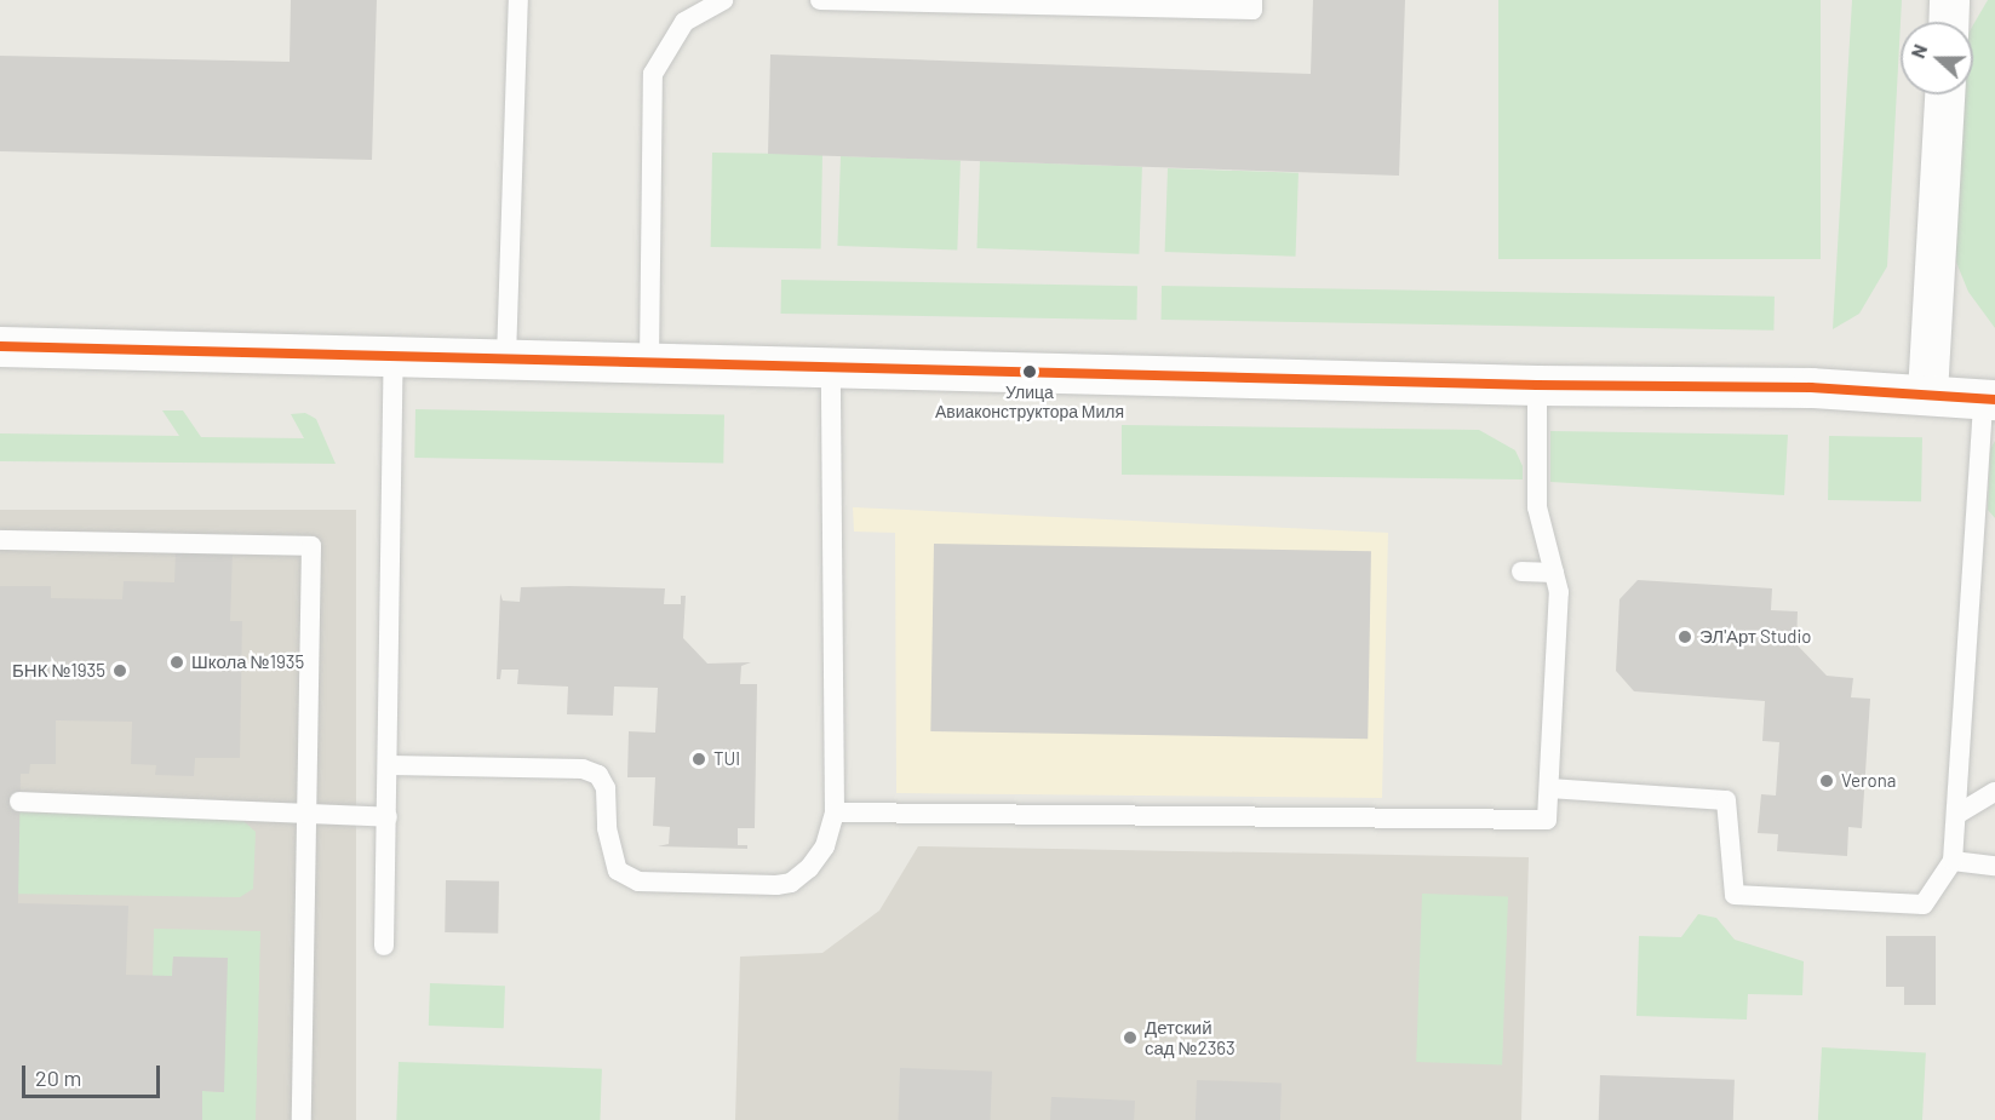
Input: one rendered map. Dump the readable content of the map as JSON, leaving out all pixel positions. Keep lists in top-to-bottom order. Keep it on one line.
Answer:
{"places":["Улица Авиаконструктора Миля","ЭЛ'Арт Studio","Школа №1935","БНК №1935","TUI","Verona","Детский сад №2363"],"scale_bar":"20 m","north":"left"}
